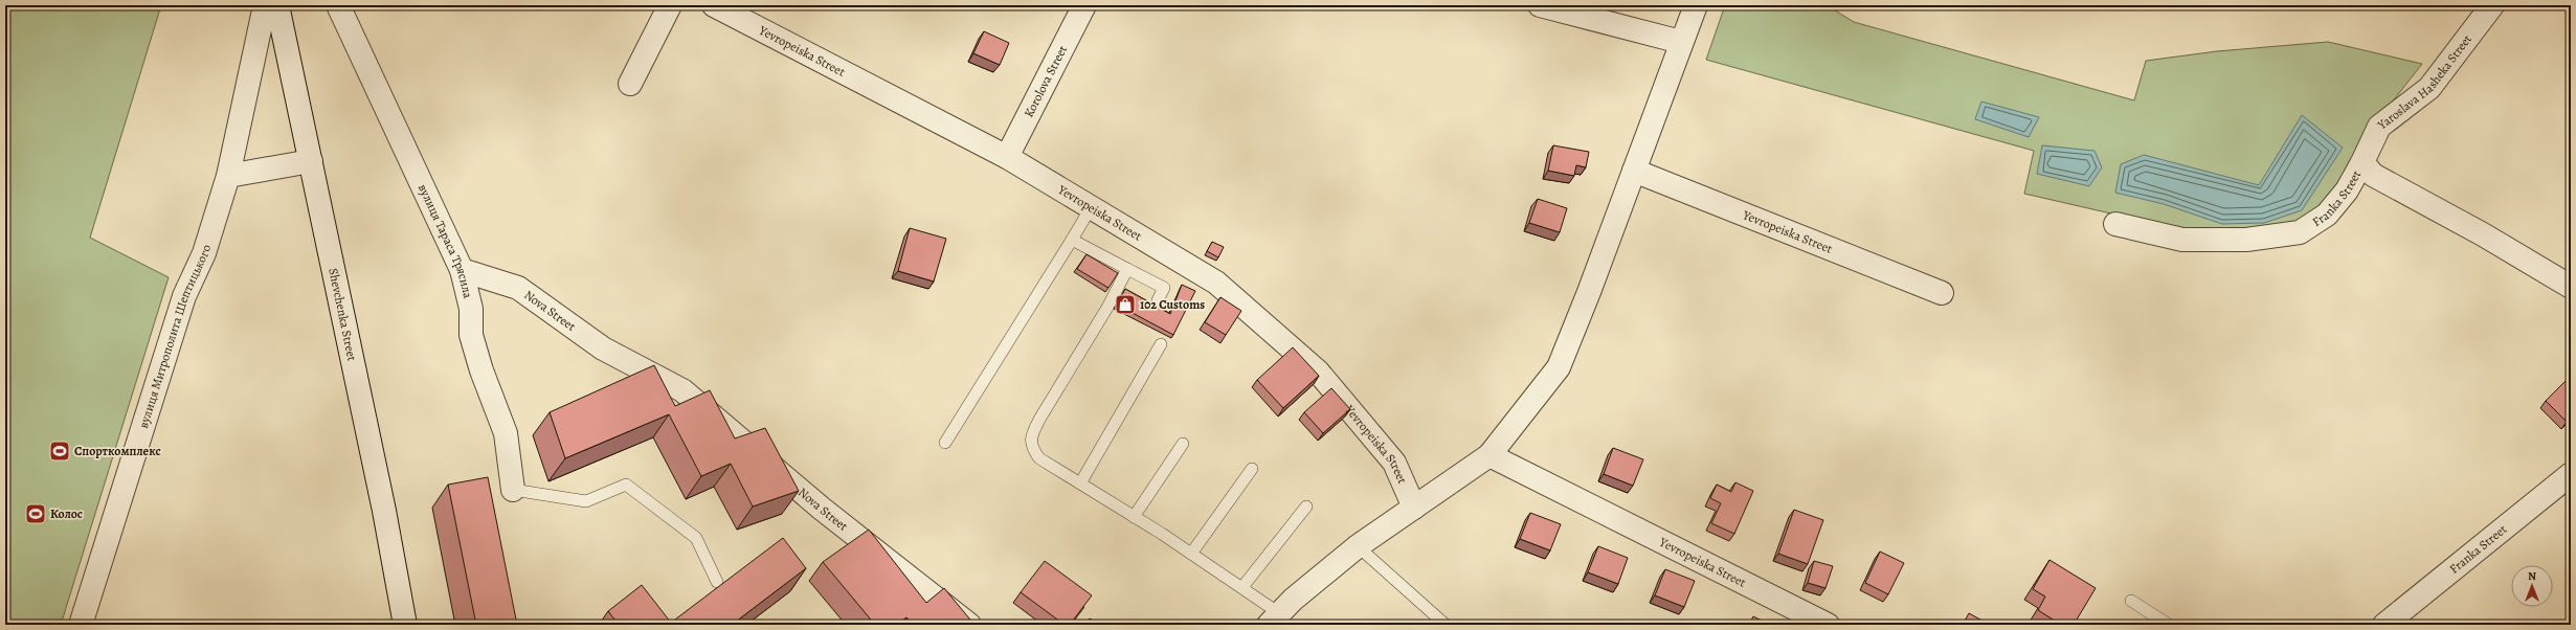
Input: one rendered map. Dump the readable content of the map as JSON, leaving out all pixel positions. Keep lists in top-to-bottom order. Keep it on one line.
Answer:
{"streets":{"street":["Yevropeiska Street","Korolova Street","Yaroslava Hasheka Street","Franka Street","вулиця Тараса Трясила","Nova Street","Shevchenka Street","вулиця Митрополита Шептицького"]},"crossings":[["Yevropeiska Street","Korolova Street"],["Yaroslava Hasheka Street","Franka Street"],["вулиця Тараса Трясила","Nova Street"]],"places":{"shop":["102 Customs"],"sports":["Спорткомплекс","Колос"]},"north":"top"}
